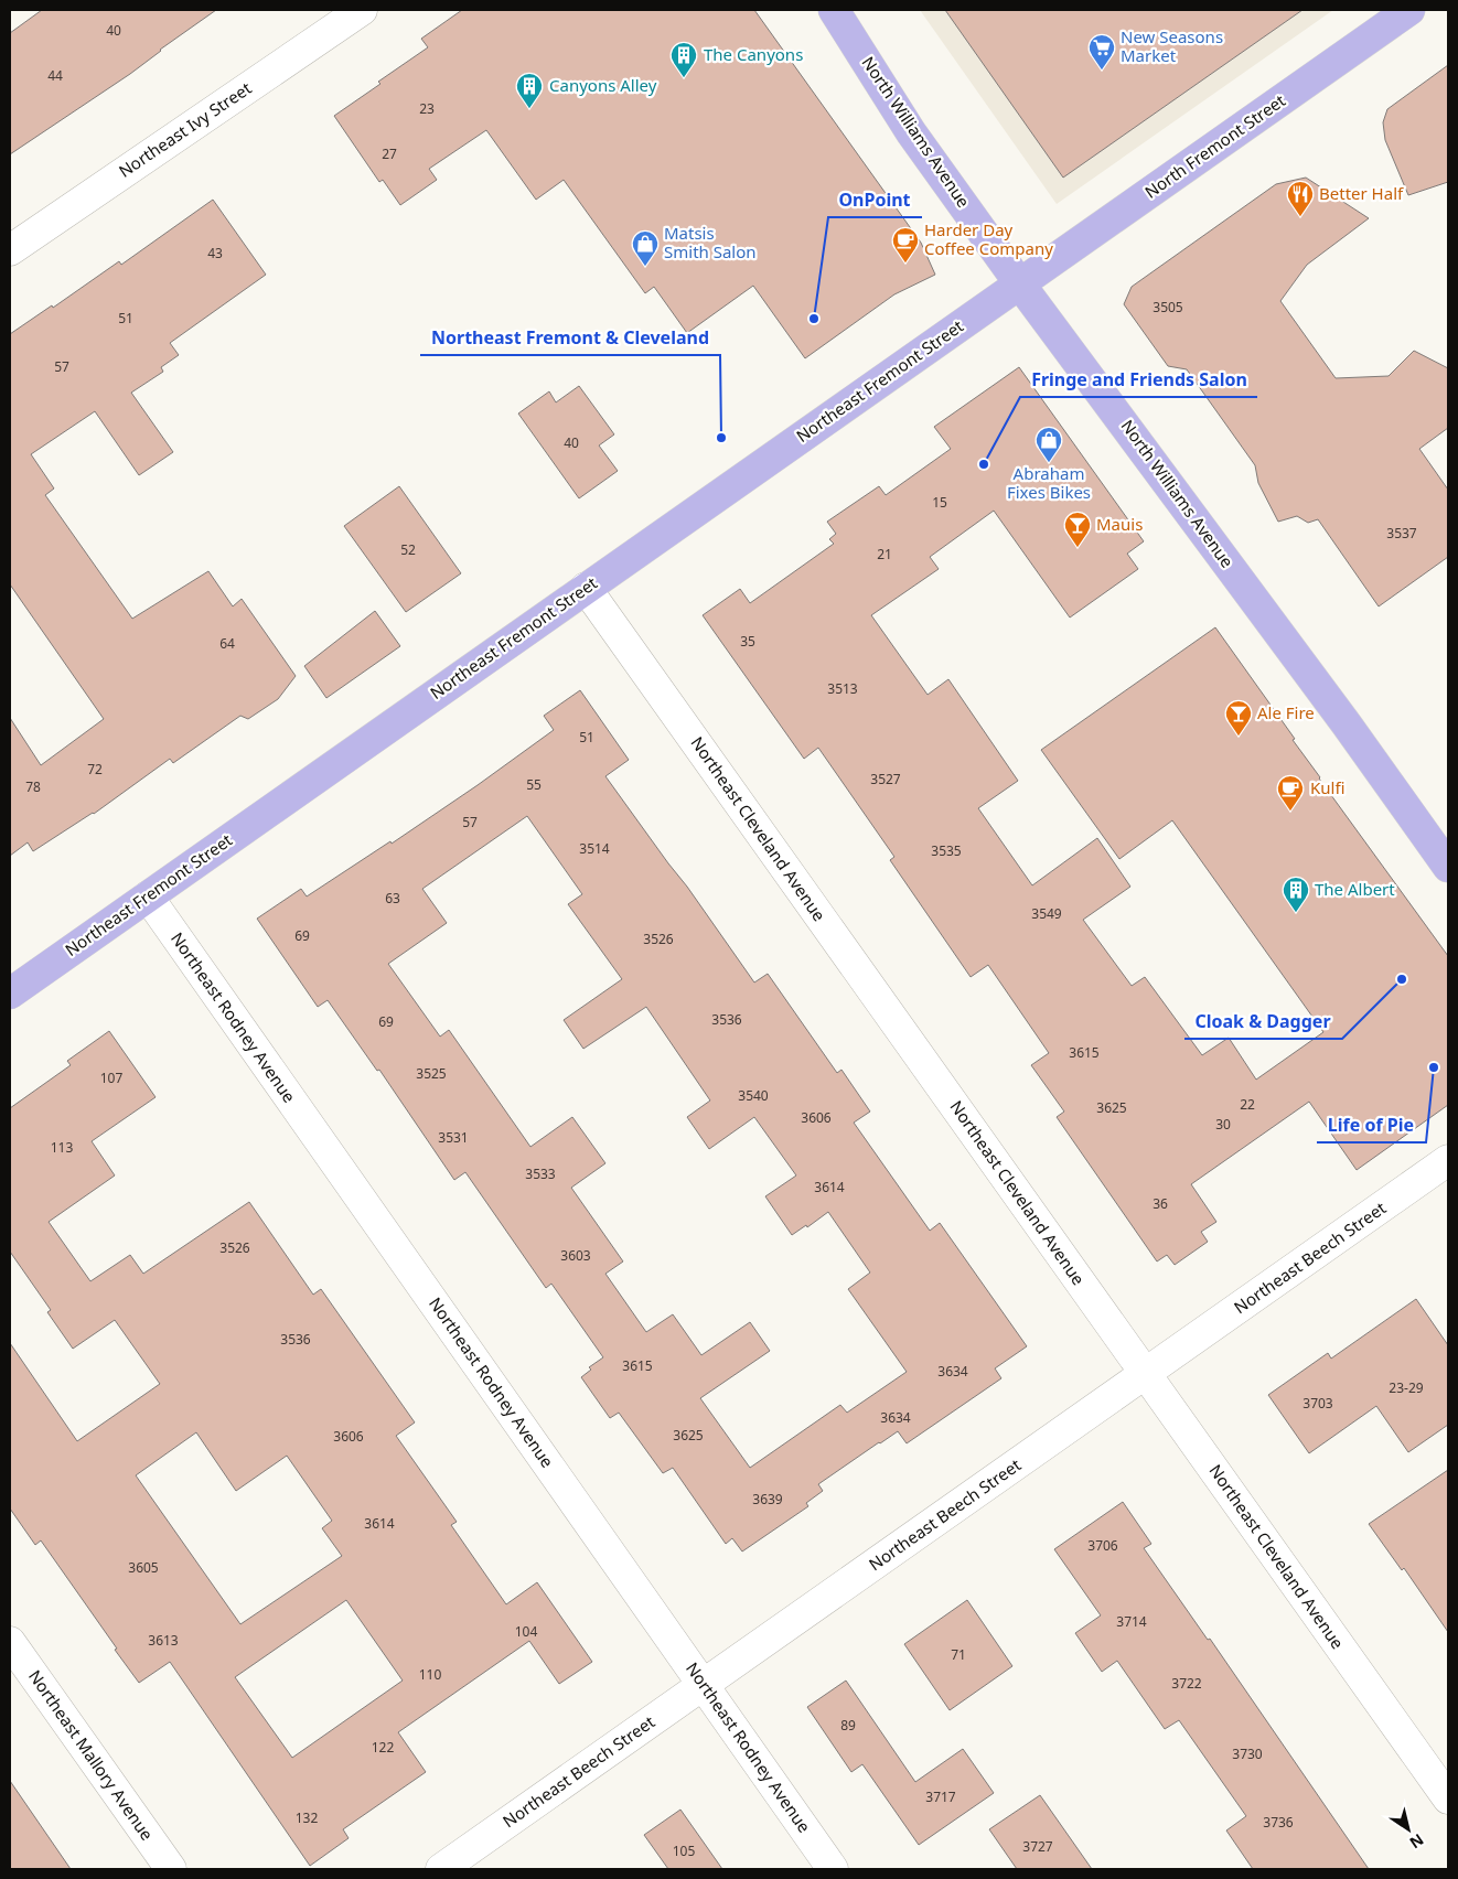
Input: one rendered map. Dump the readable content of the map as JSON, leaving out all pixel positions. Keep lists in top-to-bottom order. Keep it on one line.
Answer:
{"streets":{"main road":["North Williams Avenue","North Fremont Street","Northeast Fremont Street"],"street":["Northeast Ivy Street","Northeast Cleveland Avenue","Northeast Rodney Avenue","Northeast Beech Street","Northeast Mallory Avenue"]},"crossings":[["North Williams Avenue","North Fremont Street"],["North Williams Avenue","Northeast Fremont Street"],["North Fremont Street","Northeast Fremont Street"],["Northeast Fremont Street","Northeast Cleveland Avenue"],["Northeast Fremont Street","Northeast Rodney Avenue"],["Northeast Cleveland Avenue","Northeast Beech Street"],["Northeast Rodney Avenue","Northeast Beech Street"]],"places":{"supermarket":["New Seasons Market"],"building":["The Canyons","Canyons Alley","The Albert"],"restaurant":["Better Half"],"cafe":["Harder Day Coffee Company","Kulfi"],"shop":["Matsis Smith Salon","Abraham Fixes Bikes"],"other":["OnPoint","Northeast Fremont & Cleveland","Fringe and Friends Salon","Cloak & Dagger","Life of Pie"],"bar":["Mauis","Ale Fire"]},"house_numbers":["40","44","23","27","43","3505","51","57","40","15","3537","52","21","35","64","3513","51","72","3527","55","78","57","3514","3535","63","3549","69","3526","3536","69","3615","3525","107","3540","22","3625","3606","30","3531","113","3533","3614","36","3526","3603","3536","3615","3634","23-29","3703","3634","3625","3606","3639","3614","3706","3605","3714","104","3613","71","110","3722","89","122","3730","3717","132","3736","3727","105"],"north":"bottom right"}
